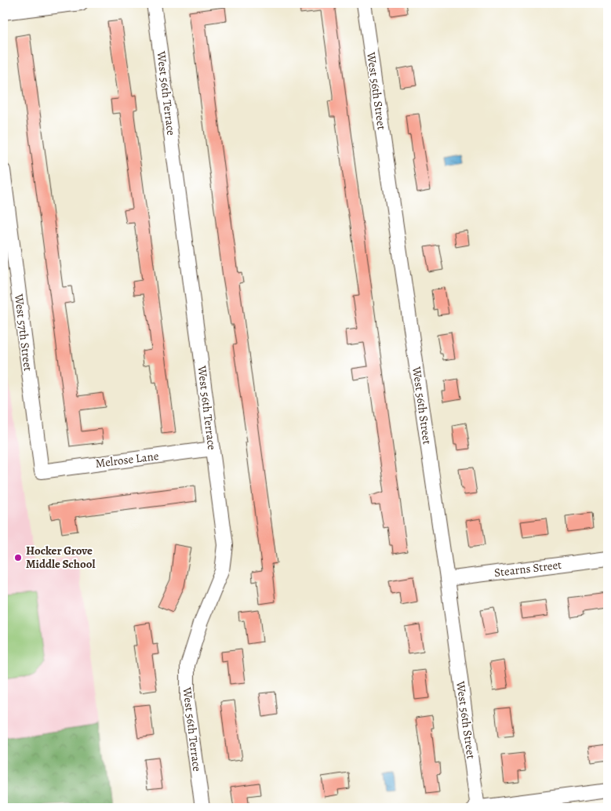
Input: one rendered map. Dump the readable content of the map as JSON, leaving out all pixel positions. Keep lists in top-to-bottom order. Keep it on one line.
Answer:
{"streets":{"street":["West 56th Street","West 56th Terrace","West 57th Street","Melrose Lane","Stearns Street"]},"crossings":[["West 56th Street","Stearns Street"],["West 56th Terrace","Melrose Lane"],["West 57th Street","Melrose Lane"]],"places":["Hocker Grove Middle School"]}
